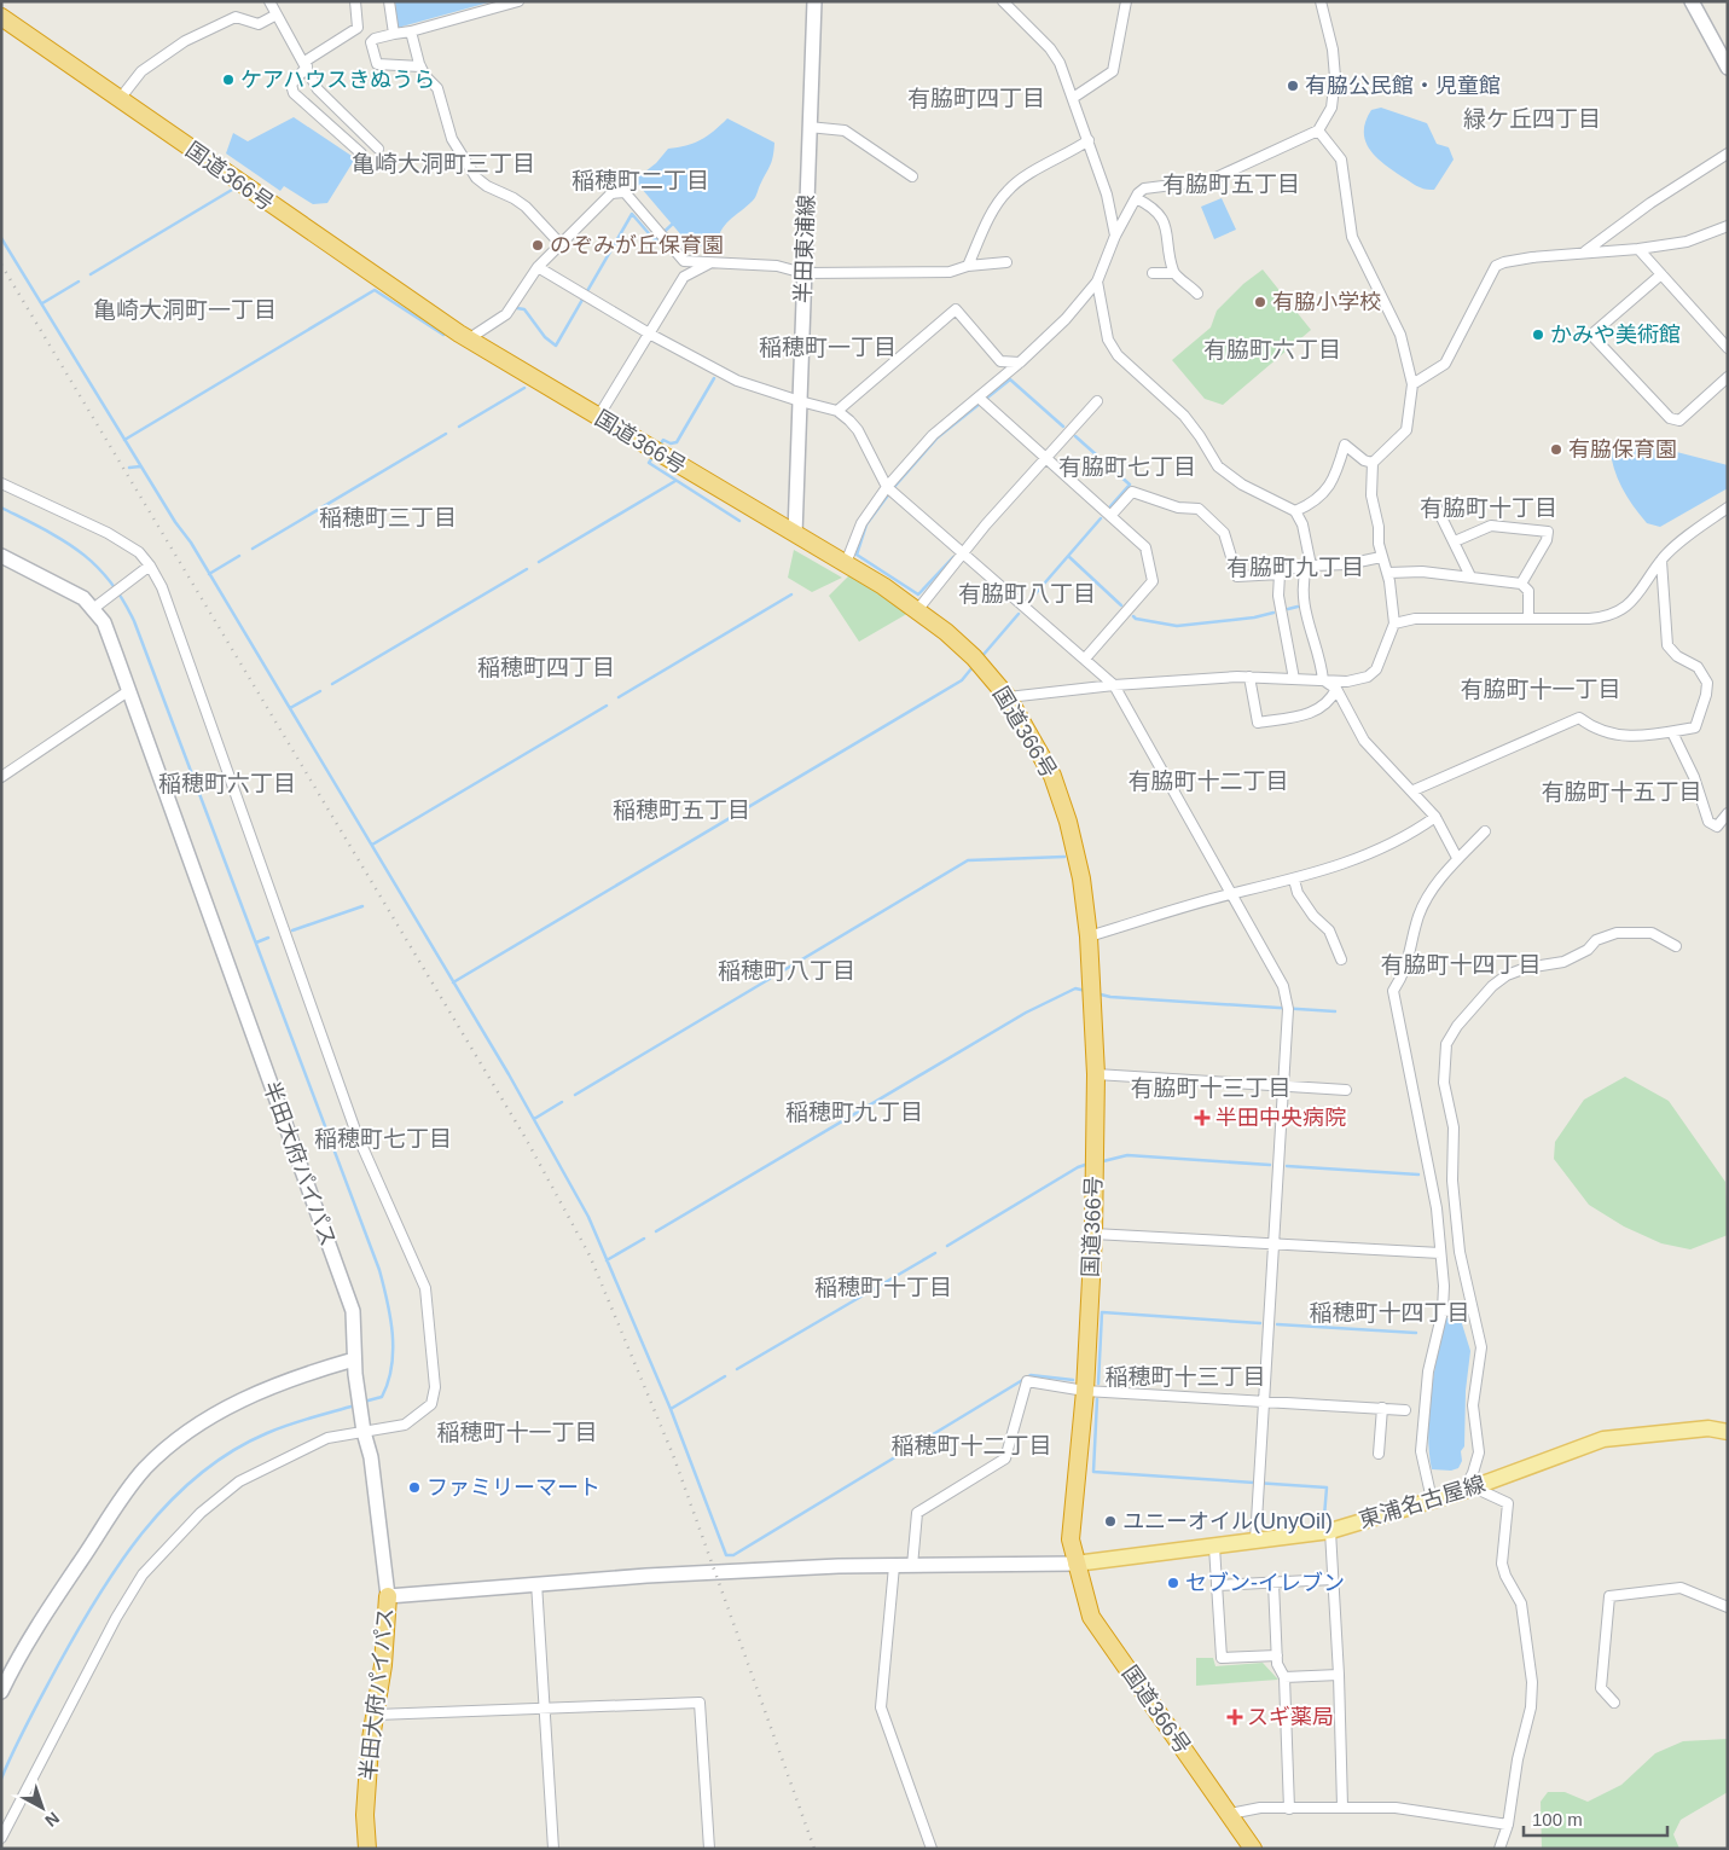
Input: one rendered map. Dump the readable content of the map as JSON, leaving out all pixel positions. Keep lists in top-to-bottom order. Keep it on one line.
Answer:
{"streets":{"highway":["国道366号","半田大府パイパス"],"main road":["東浦名古屋線"],"street":["半田東浦線"]},"crossings":[["国道366号","半田東浦線"],["国道366号","東浦名古屋線"]],"districts":["有脇町四丁目","緑ケ丘四丁目","亀崎大洞町三丁目","稲穂町二丁目","有脇町五丁目","亀崎大洞町一丁目","稲穂町一丁目","有脇町六丁目","有脇町七丁目","有脇町十丁目","稲穂町三丁目","有脇町九丁目","有脇町八丁目","稲穂町四丁目","有脇町十一丁目","有脇町十二丁目","稲穂町六丁目","有脇町十五丁目","稲穂町五丁目","有脇町十四丁目","稲穂町八丁目","有脇町十三丁目","稲穂町九丁目","稲穂町七丁目","稲穂町十丁目","稲穂町十四丁目","稲穂町十三丁目","稲穂町十一丁目","稲穂町十二丁目"],"places":{"other":["ケアハウスきぬうら","有脇公民館・児童館","のぞみが丘保育園","有脇小学校","かみや美術館","有脇保育園","ファミリーマート","ユニーオイル(UnyOil)","セブン-イレブン"],"health":["半田中央病院","スギ薬局"]},"scale_bar":"100 m","north":"bottom right"}
